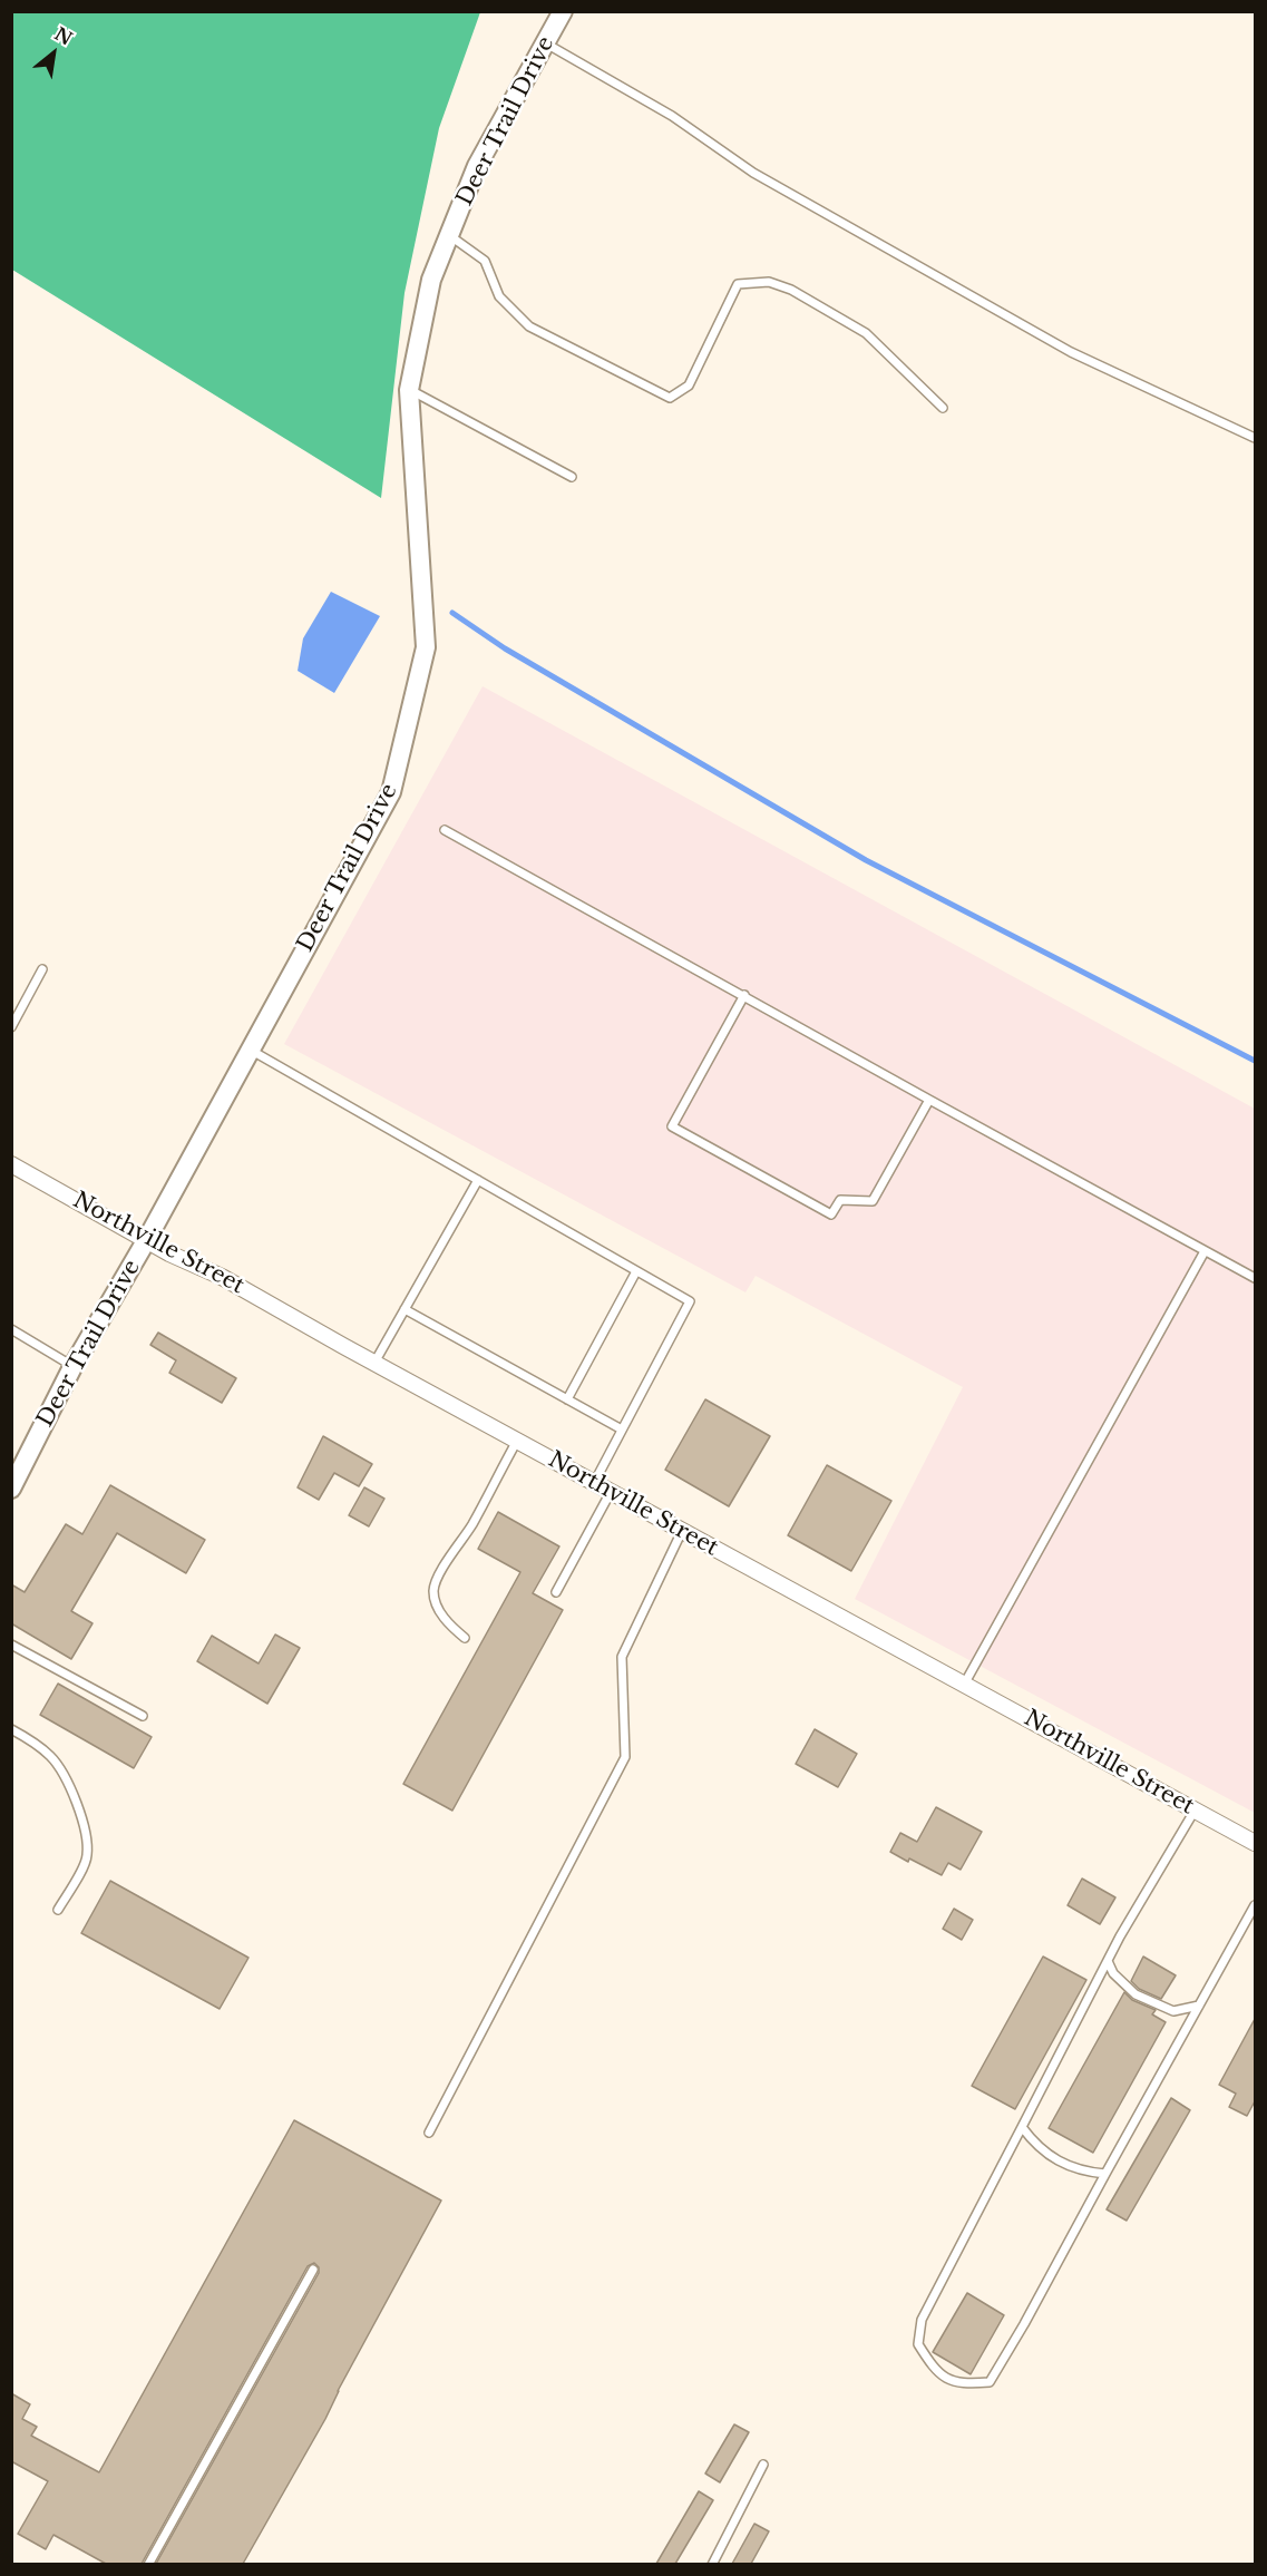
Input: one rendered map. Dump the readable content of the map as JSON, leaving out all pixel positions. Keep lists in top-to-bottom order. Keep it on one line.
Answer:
{"streets":{"street":["Deer Trail Drive","Northville Street"]},"crossings":[["Deer Trail Drive","Northville Street"]],"north":"top right"}
